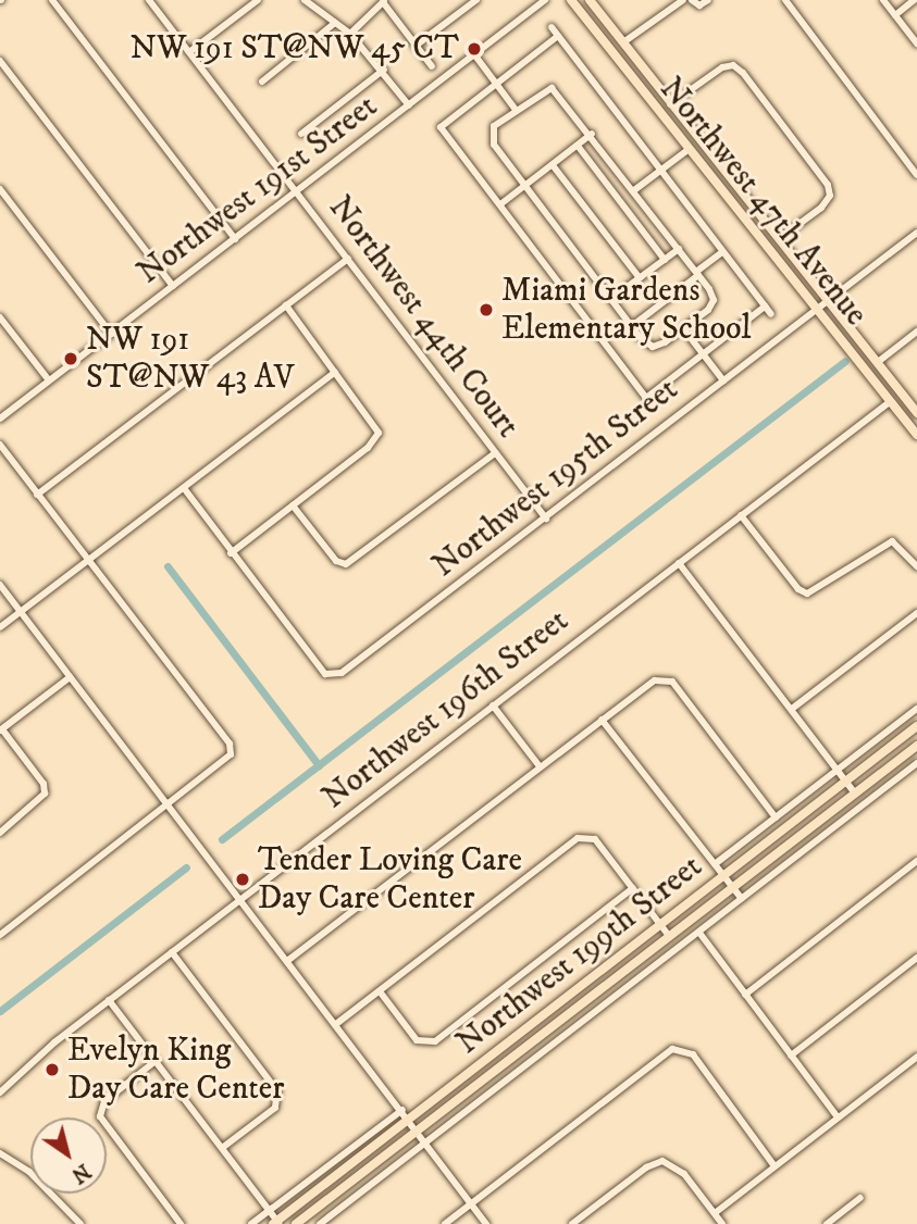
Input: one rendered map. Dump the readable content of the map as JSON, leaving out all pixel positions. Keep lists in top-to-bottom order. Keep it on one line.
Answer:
{"streets":{"main road":["Northwest 47th Avenue","Northwest 199th Street"],"street":["Northwest 191st Street","Northwest 44th Court","Northwest 195th Street","Northwest 196th Street"]},"crossings":[["Northwest 191st Street","Northwest 44th Court"],["Northwest 47th Avenue","Northwest 195th Street"],["Northwest 47th Avenue","Northwest 196th Street"],["Northwest 44th Court","Northwest 195th Street"]],"places":["NW 191 ST@NW 45 CT","Miami Gardens Elementary School","NW 191 ST@NW 43 AV","Tender Loving Care Day Care Center","Evelyn King Day Care Center"],"north":"bottom right"}
